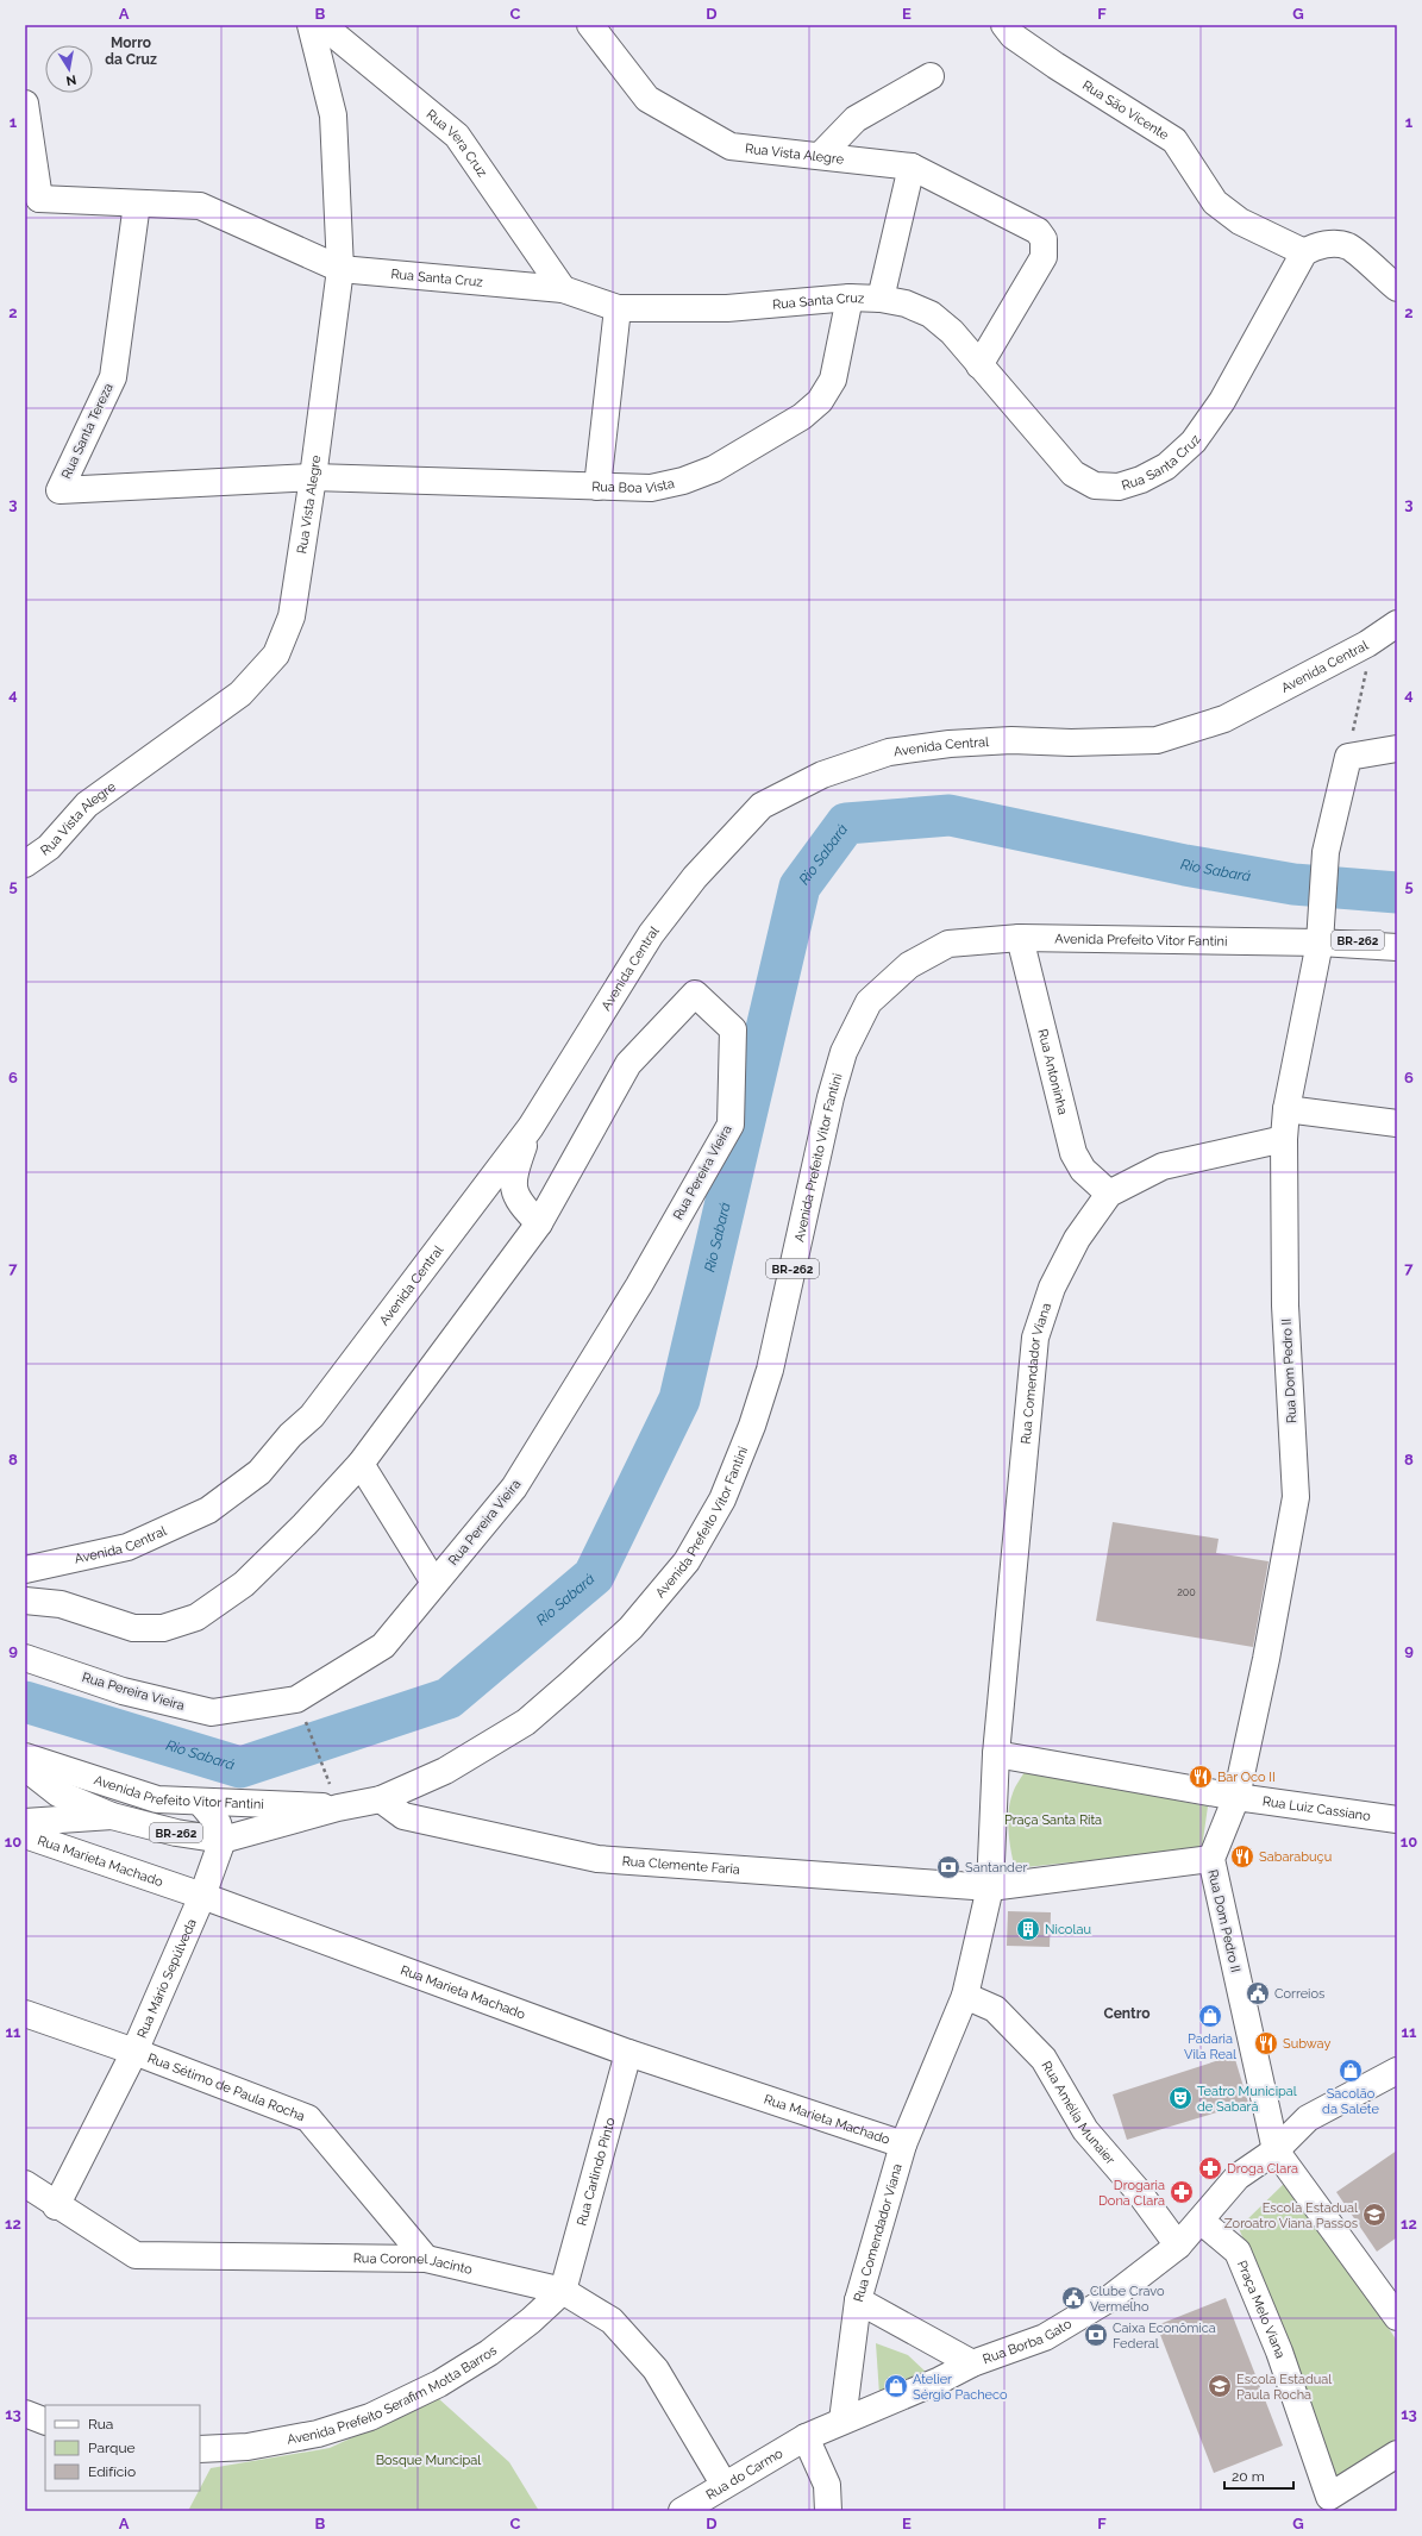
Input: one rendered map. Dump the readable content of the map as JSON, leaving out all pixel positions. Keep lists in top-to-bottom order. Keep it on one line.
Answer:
{"streets":{"street":["Rua São Vicente","Rua Vera Cruz","Rua Vista Alegre","Rua Santa Cruz","Rua Santa Tereza","Rua Boa Vista","Avenida Central","Avenida Prefeito Vitor Fantini","BR-262","Rua Antoninha","Rua Pereira Vieira","Rua Dom Pedro II","Rua Comendador Viana","Rua Luiz Cassiano","Rua Marieta Machado","Rua Clemente Faria","Rua Mário Sepúlveda","Rua Sétimo de Paula Rocha","Rua Amélia Munaier","Rua Carlindo Pinto","Rua Coronel Jacinto","Praça Melo Viana","Rua Borba Gato","Avenida Prefeito Serafim Motta Barros","Rua do Carmo"]},"crossings":[["Rua São Vicente","Rua Santa Cruz"],["Rua Vera Cruz","Rua Santa Cruz"],["Rua Vista Alegre","Rua Santa Cruz"],["Rua Vista Alegre","Rua Santa Tereza"],["Rua Vista Alegre","Rua Boa Vista"],["Rua Santa Cruz","Rua Santa Tereza"],["Rua Santa Cruz","Rua Boa Vista"],["Rua Santa Tereza","Rua Boa Vista"],["Avenida Prefeito Vitor Fantini","Rua Antoninha"],["Avenida Prefeito Vitor Fantini","Rua Dom Pedro II"],["Avenida Prefeito Vitor Fantini","Rua Clemente Faria"],["Avenida Prefeito Vitor Fantini","Rua Mário Sepúlveda"],["Rua Antoninha","Rua Comendador Viana"],["Rua Dom Pedro II","Rua Comendador Viana"],["Rua Dom Pedro II","Rua Luiz Cassiano"],["Rua Comendador Viana","Rua Marieta Machado"],["Rua Comendador Viana","Rua Clemente Faria"],["Rua Comendador Viana","Rua Amélia Munaier"],["Rua Comendador Viana","Rua Borba Gato"],["Rua Marieta Machado","Rua Mário Sepúlveda"],["Rua Marieta Machado","Rua Carlindo Pinto"],["Rua Mário Sepúlveda","Rua Sétimo de Paula Rocha"],["Rua Mário Sepúlveda","Rua Coronel Jacinto"],["Rua Sétimo de Paula Rocha","Rua Coronel Jacinto"],["Rua Amélia Munaier","Rua Borba Gato"],["Rua Carlindo Pinto","Rua Coronel Jacinto"],["Rua Carlindo Pinto","Avenida Prefeito Serafim Motta Barros"],["Rua Coronel Jacinto","Avenida Prefeito Serafim Motta Barros"],["Rua Coronel Jacinto","Rua do Carmo"],["Praça Melo Viana","Rua Borba Gato"],["Rua Borba Gato","Rua do Carmo"]],"districts":["Morro da Cruz","Centro"],"water":["Rio Sabará"],"parks":["Praça Santa Rita","Bosque Muncipal"],"places":{"restaurant":["Bar Oco II","Sabarabuçu","Subway"],"bank":["Santander","Caixa Econômica Federal"],"building":["Nicolau"],"public building":["Correios","Clube Cravo Vermelho"],"shop":["Padaria Vila Real","Sacolão da Salete","Atelier Sérgio Pacheco"],"theatre":["Teatro Municipal de Sabará"],"pharmacy":["Droga Clara","Drogaria Dona Clara"],"school or university":["Escola Estadual Zoroatro Viana Passos","Escola Estadual Paula Rocha"]},"house_numbers":["200"],"legend":["Rua","Parque","Edifício"],"scale_bar":"20 m","north":"bottom","grid":{"columns":["A","B","C","D","E","F","G"],"rows":["1","2","3","4","5","6","7","8","9","10","11","12","13"]}}
